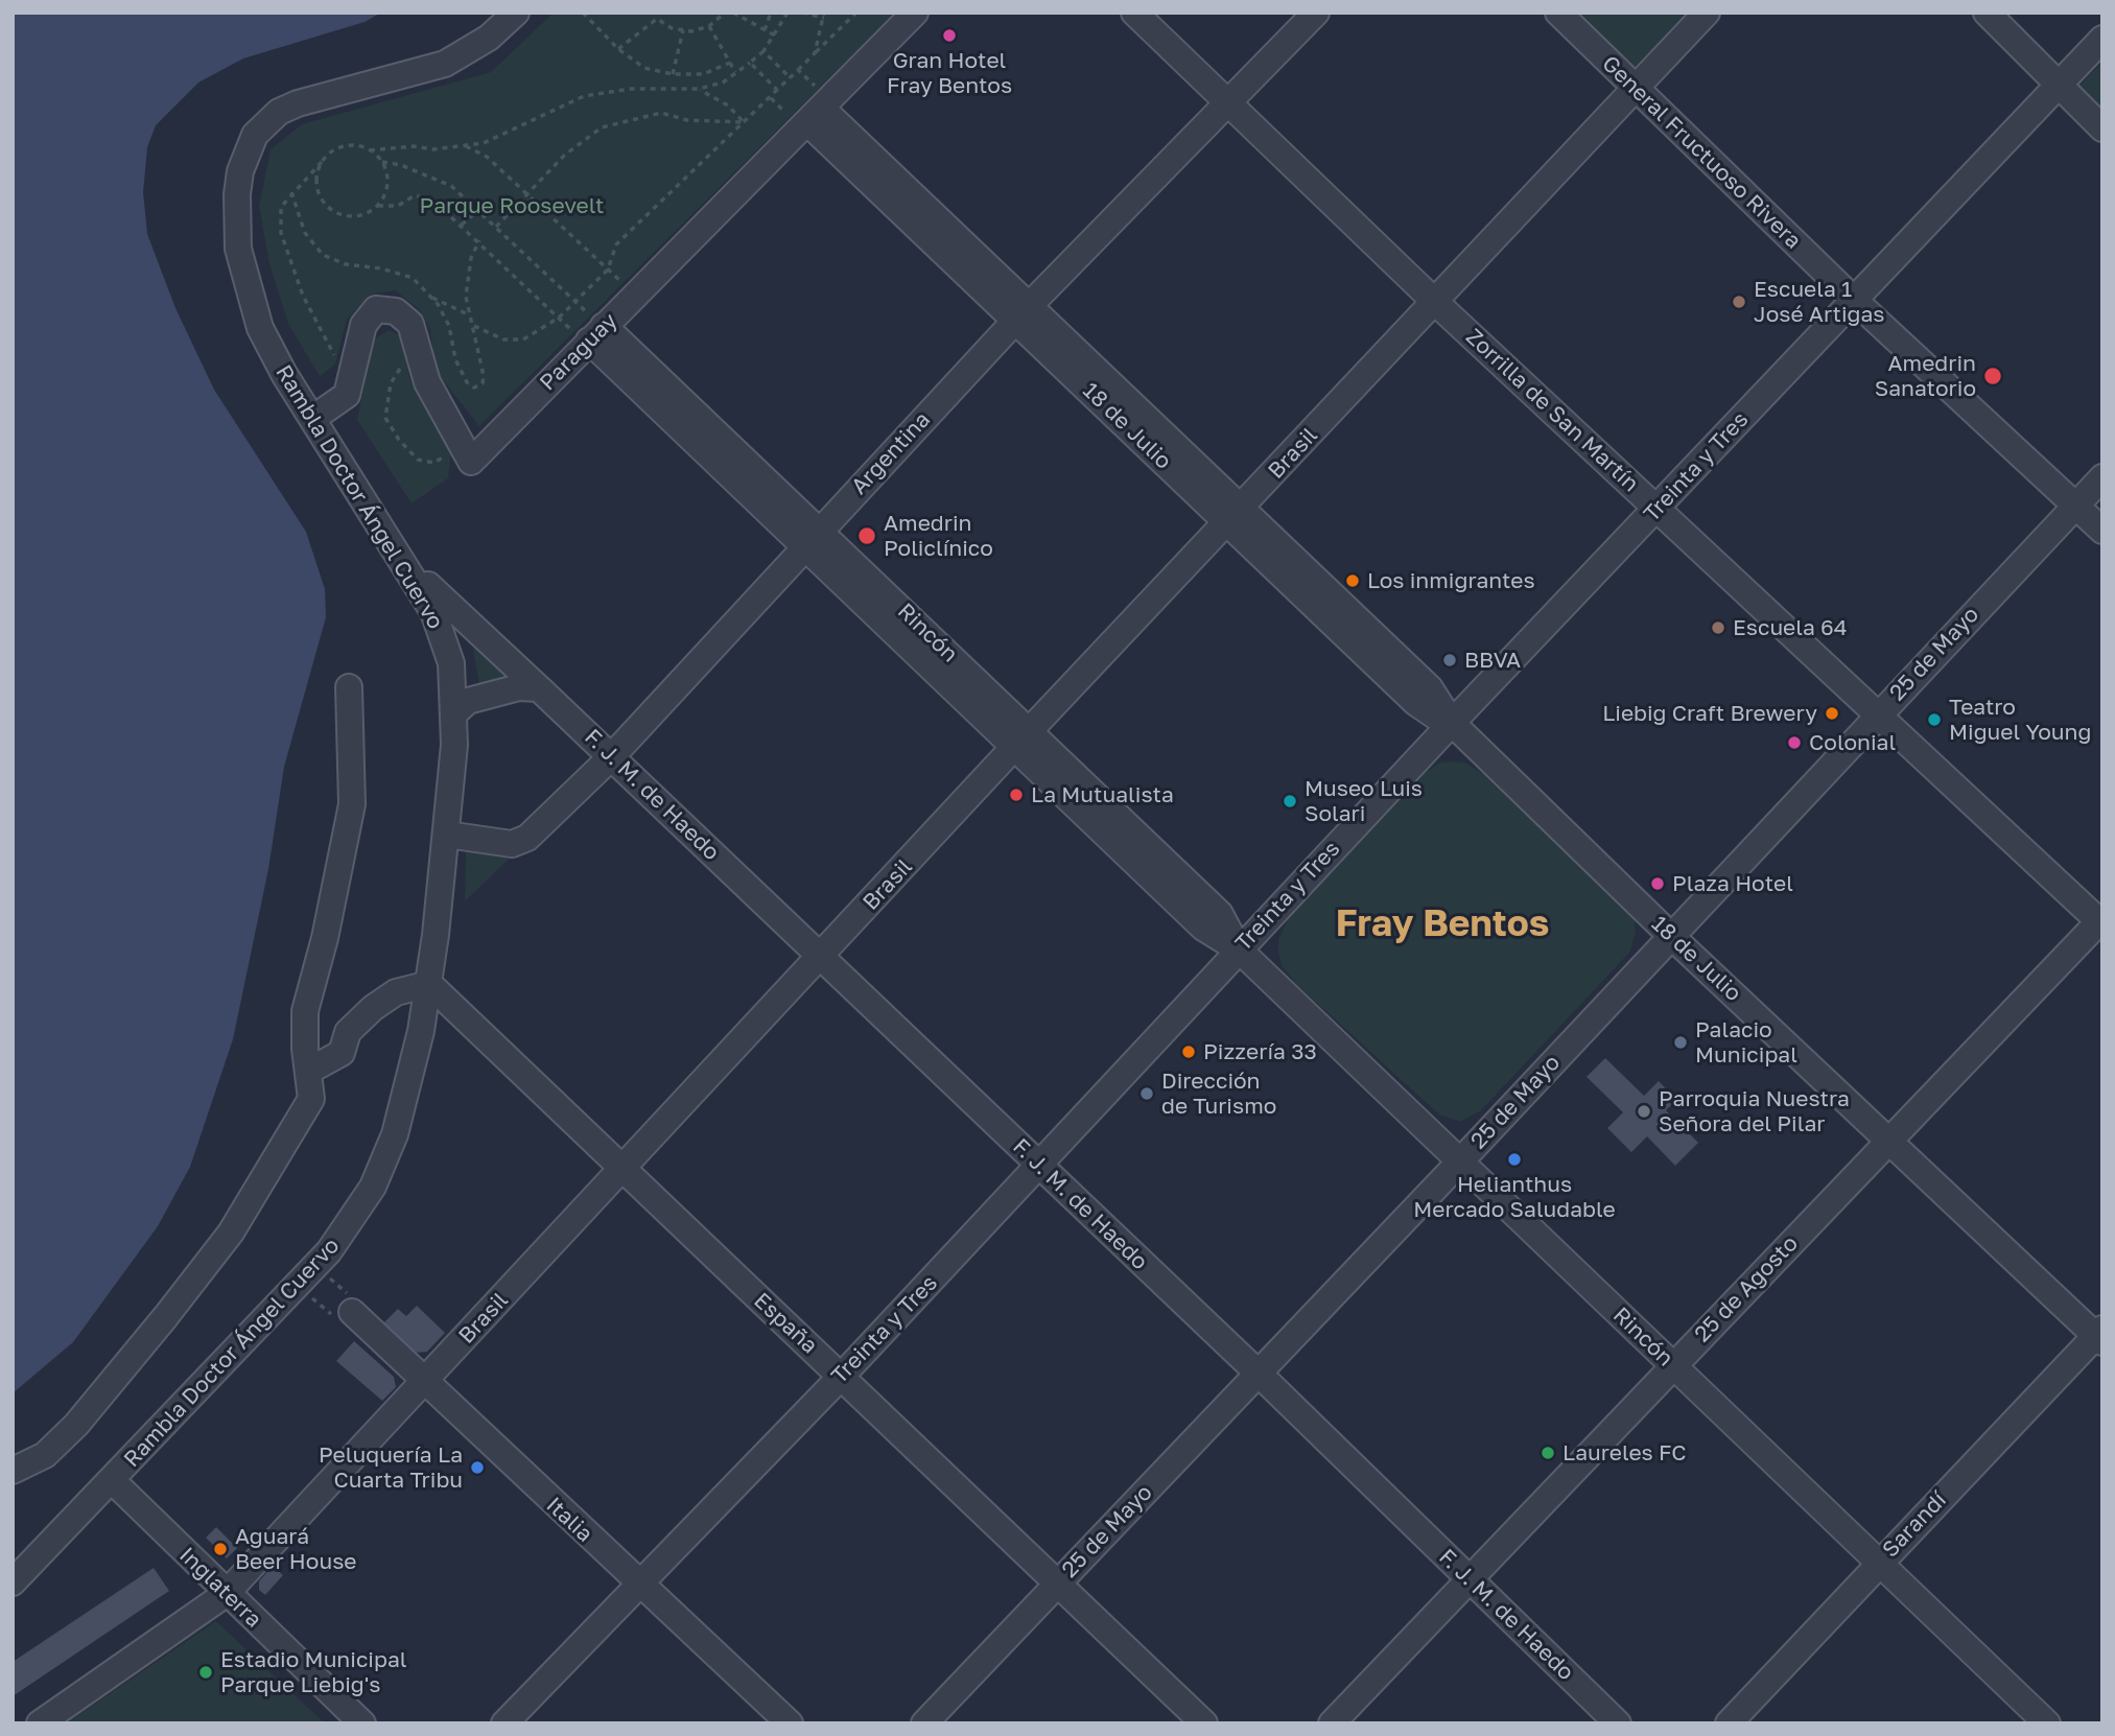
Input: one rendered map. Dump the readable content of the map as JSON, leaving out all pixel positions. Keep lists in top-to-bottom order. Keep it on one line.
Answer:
{"streets":{"street":["General Fructuoso Rivera","Paraguay","Zorrilla de San Martín","18 de Julio","Argentina","Brasil","Treinta y Tres","Rambla Doctor Ángel Cuervo","Rincón","25 de Mayo","F. J. M. de Haedo","25 de Agosto","España","Italia","Sarandí","Inglaterra"]},"crossings":[["General Fructuoso Rivera","Brasil"],["General Fructuoso Rivera","Treinta y Tres"],["General Fructuoso Rivera","25 de Mayo"],["Paraguay","18 de Julio"],["Paraguay","Rambla Doctor Ángel Cuervo"],["Paraguay","Rincón"],["Zorrilla de San Martín","Argentina"],["Zorrilla de San Martín","Brasil"],["Zorrilla de San Martín","Treinta y Tres"],["Zorrilla de San Martín","25 de Mayo"],["Zorrilla de San Martín","25 de Agosto"],["18 de Julio","Argentina"],["18 de Julio","Brasil"],["18 de Julio","Treinta y Tres"],["18 de Julio","25 de Mayo"],["18 de Julio","25 de Agosto"],["18 de Julio","Sarandí"],["Argentina","Rambla Doctor Ángel Cuervo"],["Argentina","Rincón"],["Argentina","F. J. M. de Haedo"],["Brasil","Rincón"],["Brasil","F. J. M. de Haedo"],["Brasil","España"],["Brasil","Italia"],["Brasil","Inglaterra"],["Treinta y Tres","Rincón"],["Treinta y Tres","F. J. M. de Haedo"],["Treinta y Tres","España"],["Treinta y Tres","Italia"],["Rambla Doctor Ángel Cuervo","F. J. M. de Haedo"],["Rambla Doctor Ángel Cuervo","España"],["Rambla Doctor Ángel Cuervo","Inglaterra"],["Rincón","25 de Mayo"],["Rincón","25 de Agosto"],["Rincón","Sarandí"],["25 de Mayo","F. J. M. de Haedo"],["25 de Mayo","España"],["F. J. M. de Haedo","25 de Agosto"]],"districts":["Fray Bentos"],"parks":["Parque Roosevelt"],"places":["Gran Hotel Fray Bentos","Escuela 1 José Artigas","Amedrin Sanatorio","Amedrin Policlínico","Los inmigrantes","Escuela 64","BBVA","Liebig Craft Brewery","Teatro Miguel Young","Colonial","La Mutualista","Museo Luis Solari","Plaza Hotel","Palacio Municipal","Pizzería 33","Dirección de Turismo","Parroquia Nuestra Señora del Pilar","Helianthus Mercado Saludable","Laureles FC","Peluquería La Cuarta Tribu","Aguará Beer House","Estadio Municipal Parque Liebig's"]}
